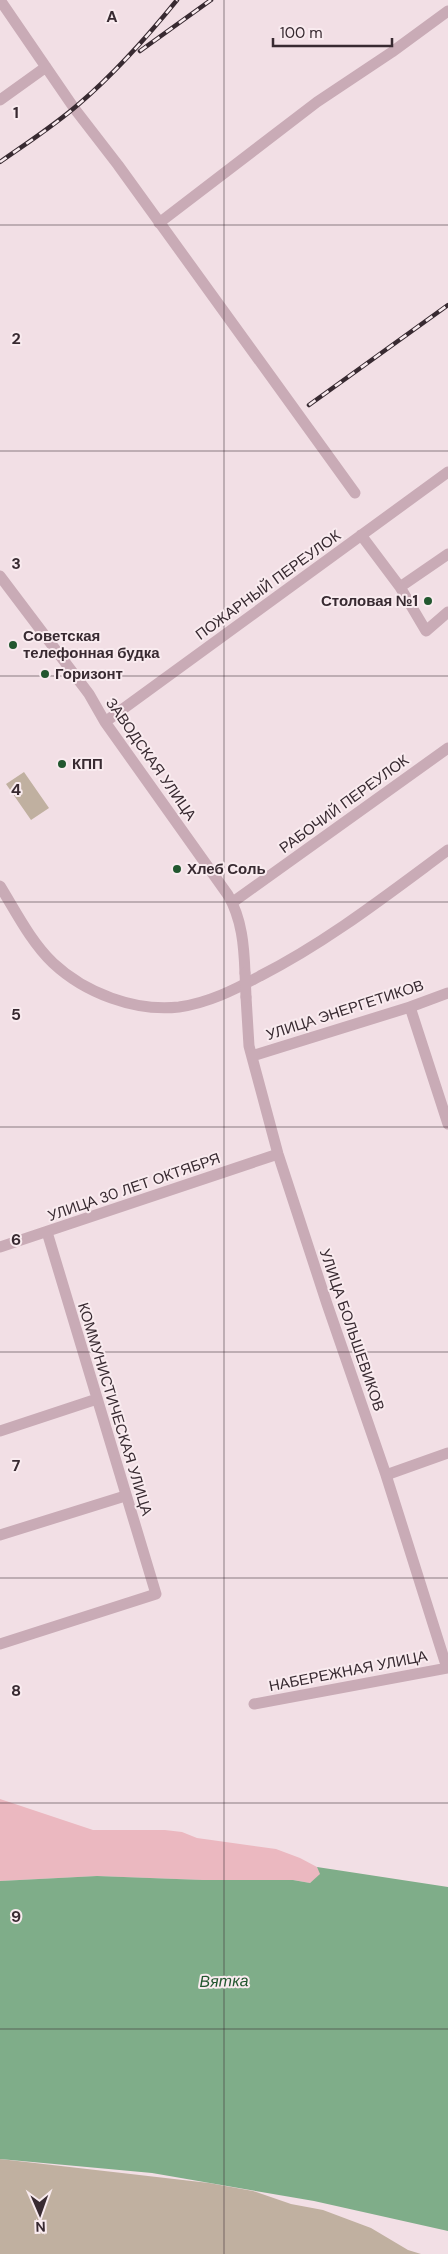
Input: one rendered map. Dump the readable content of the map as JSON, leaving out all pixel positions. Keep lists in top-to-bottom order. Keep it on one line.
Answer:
{"streets":{"street":["ПОЖАРНЫЙ ПЕРЕУЛОК","ЗАВОДСКАЯ УЛИЦА","РАБОЧИЙ ПЕРЕУЛОК","УЛИЦА ЭНЕРГЕТИКОВ","УЛИЦА 30 ЛЕТ ОКТЯБРЯ","УЛИЦА БОЛЬШЕВИКОВ","КОММУНИСТИЧЕСКАЯ УЛИЦА","НАБЕРЕЖНАЯ УЛИЦА"]},"crossings":[["ПОЖАРНЫЙ ПЕРЕУЛОК","ЗАВОДСКАЯ УЛИЦА"],["ЗАВОДСКАЯ УЛИЦА","РАБОЧИЙ ПЕРЕУЛОК"],["ЗАВОДСКАЯ УЛИЦА","УЛИЦА БОЛЬШЕВИКОВ"],["УЛИЦА ЭНЕРГЕТИКОВ","УЛИЦА БОЛЬШЕВИКОВ"],["УЛИЦА 30 ЛЕТ ОКТЯБРЯ","УЛИЦА БОЛЬШЕВИКОВ"],["УЛИЦА 30 ЛЕТ ОКТЯБРЯ","КОММУНИСТИЧЕСКАЯ УЛИЦА"],["УЛИЦА БОЛЬШЕВИКОВ","НАБЕРЕЖНАЯ УЛИЦА"]],"water":["Вятка"],"places":["Столовая №1","Советская телефонная будка","Горизонт","КПП","Хлеб Соль"],"scale_bar":"100 m","north":"bottom","grid":{"columns":["A"],"rows":["1","2","3","4","5","6","7","8","9"]}}
